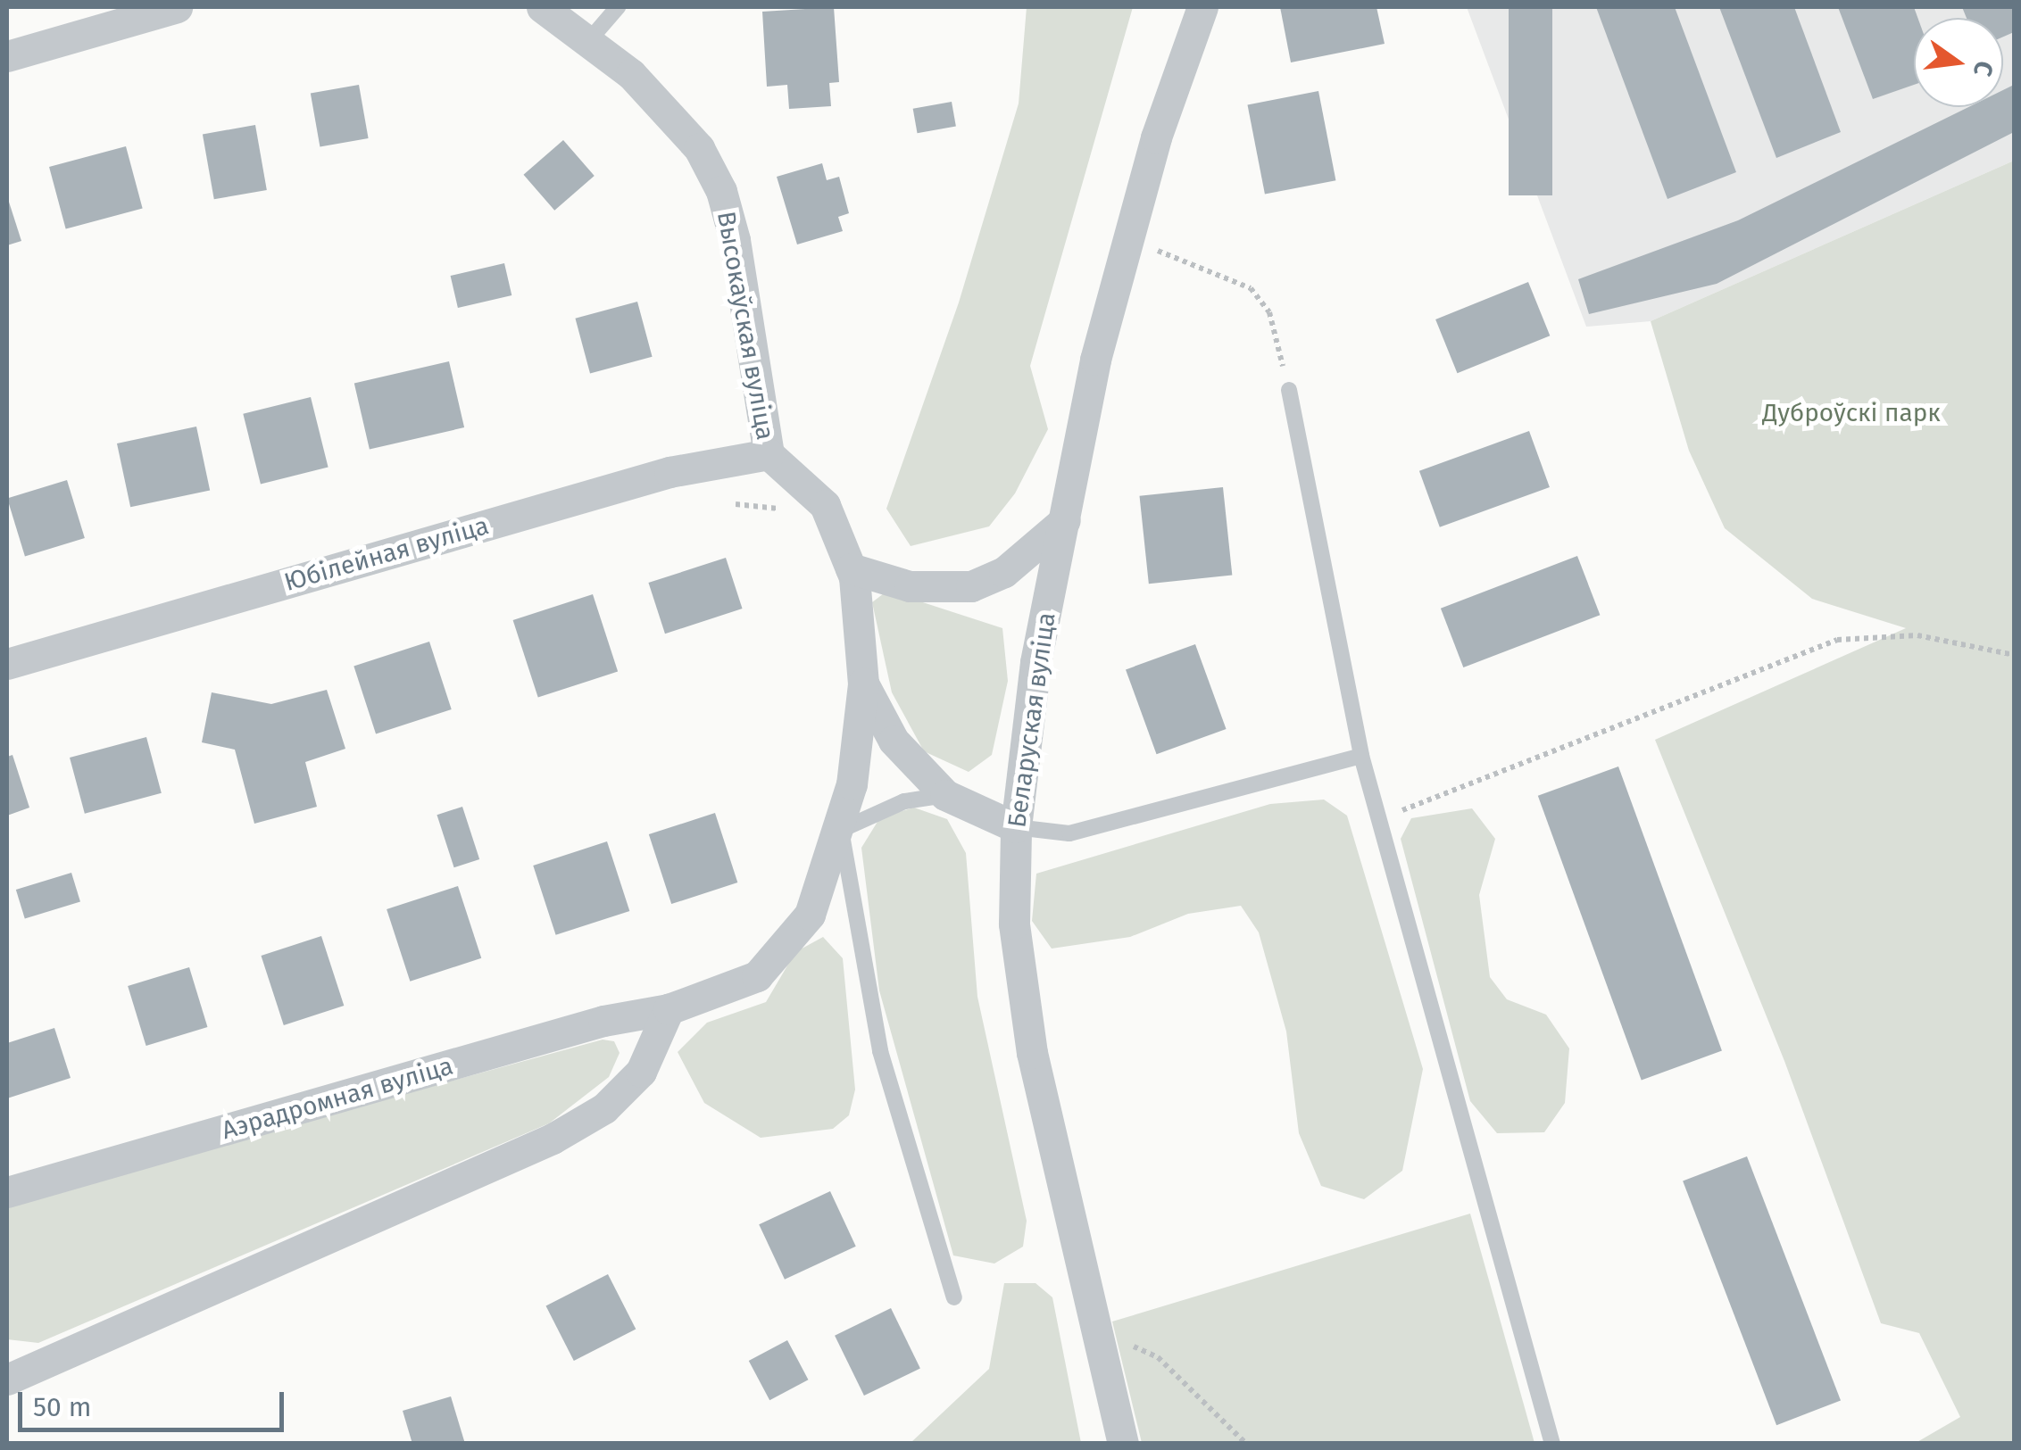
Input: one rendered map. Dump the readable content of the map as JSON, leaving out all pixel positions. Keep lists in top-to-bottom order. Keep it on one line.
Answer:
{"streets":{"street":["Высокаўская вуліца","Юбілейная вуліца","Беларуская вуліца","Аэрадромная вуліца"]},"crossings":[["Высокаўская вуліца","Юбілейная вуліца"]],"parks":["Дуброўскі парк"],"scale_bar":"50 m","north":"right"}
